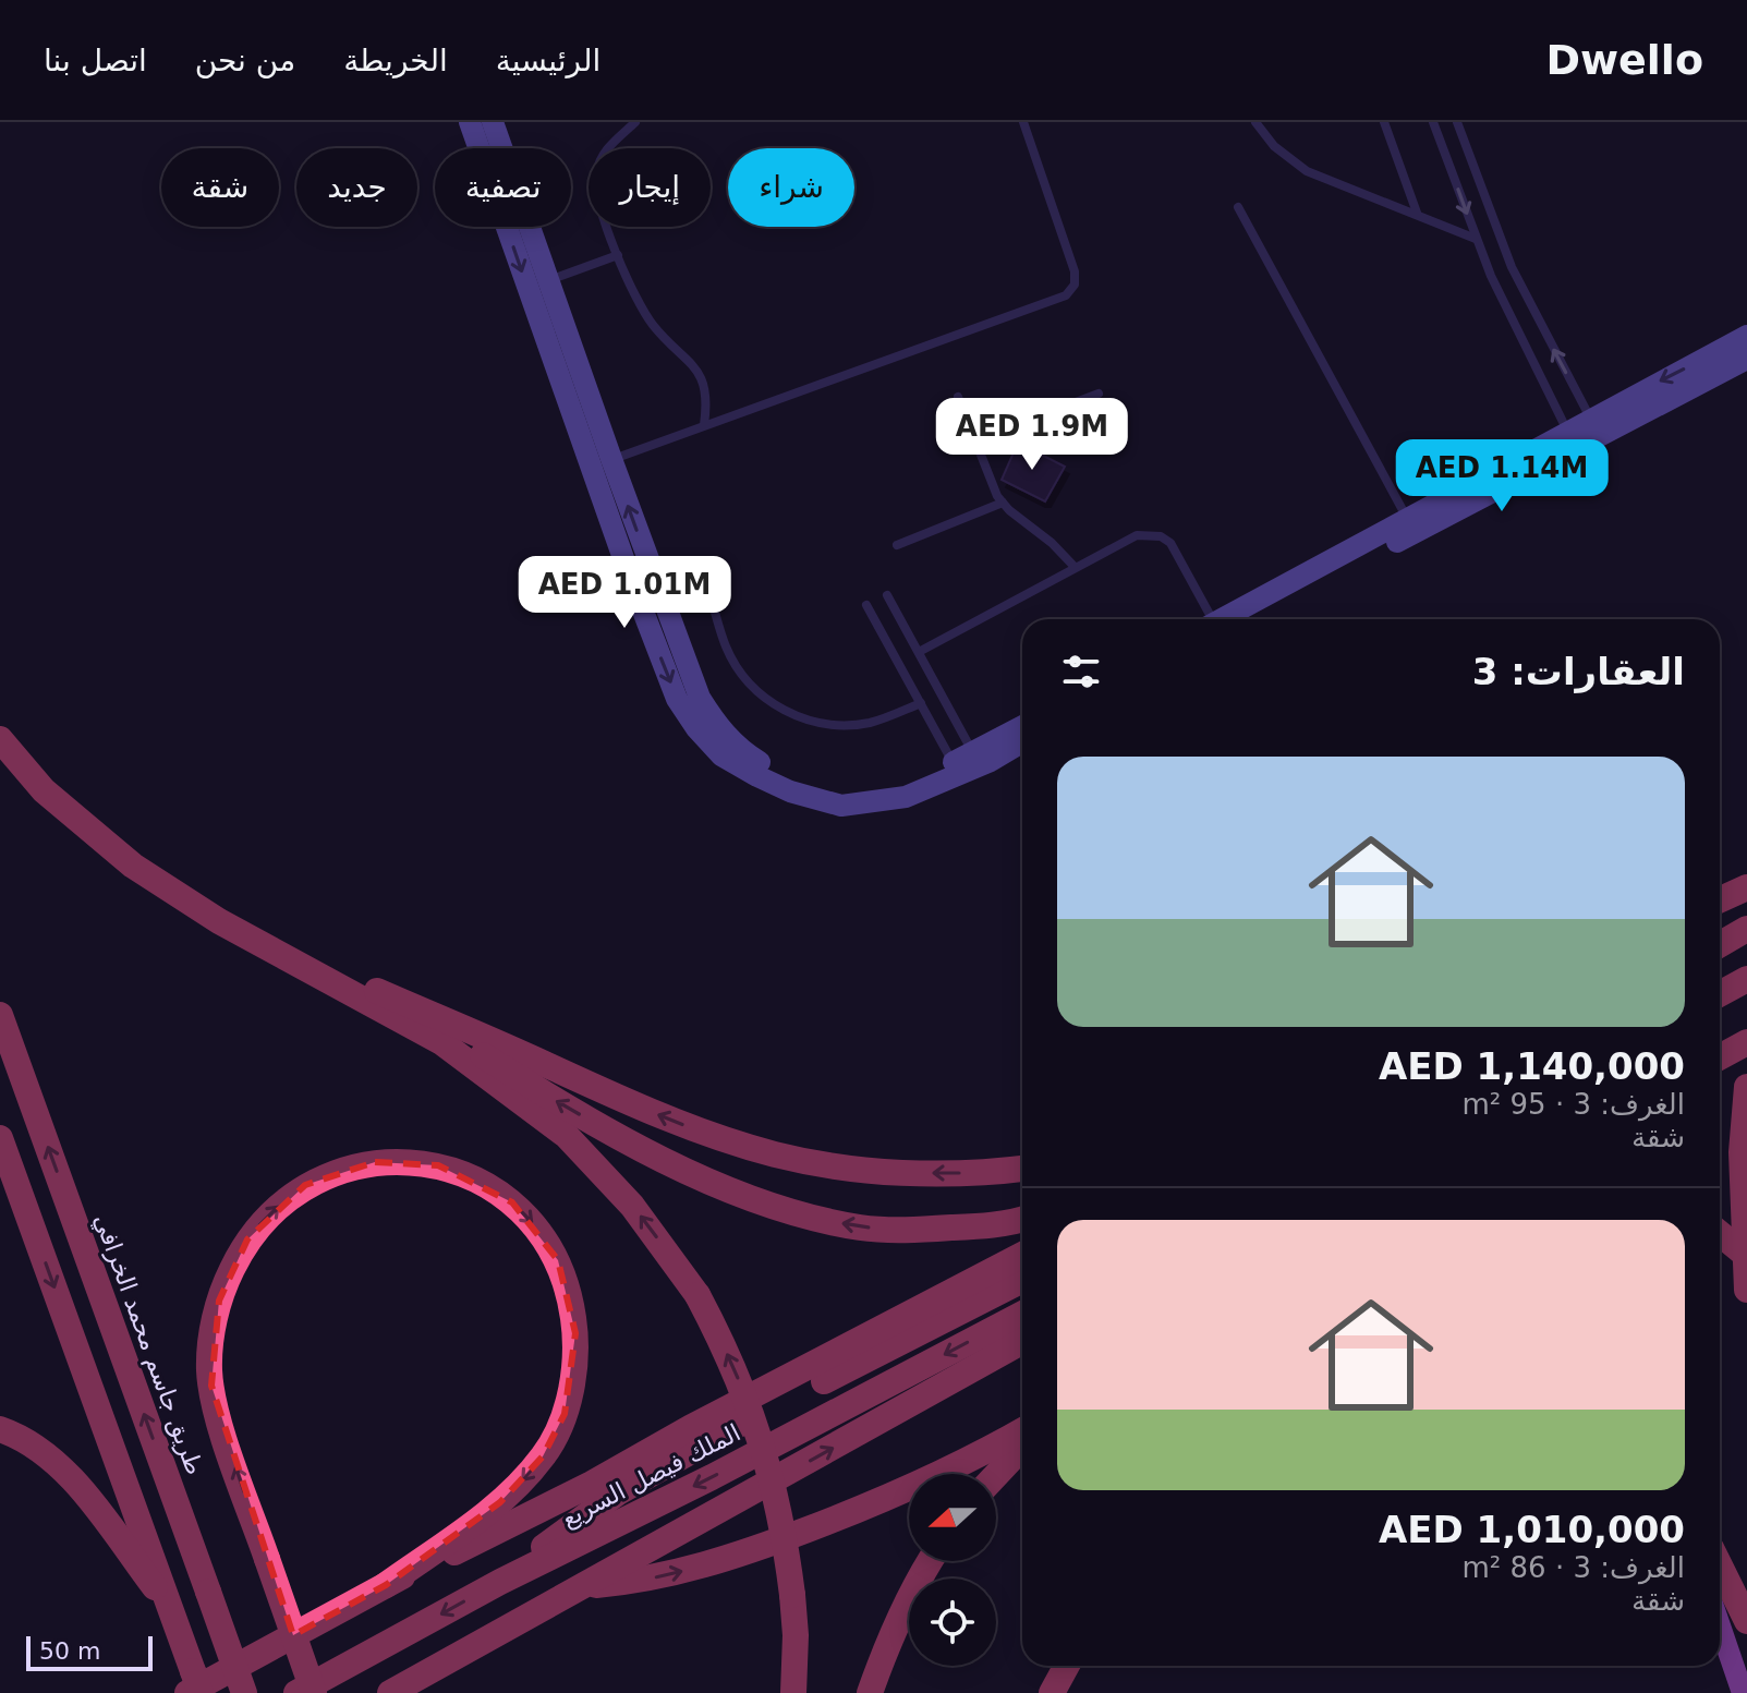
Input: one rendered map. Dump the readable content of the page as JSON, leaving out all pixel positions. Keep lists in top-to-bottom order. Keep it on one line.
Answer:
{"streets":{"highway":["طريق جاسم محمد الخرافي","الملك فيصل السريع"]},"scale_bar":"50 m","north":"left","page":{"header":"Dwello","nav":["الرئيسية","الخريطة","من نحن","اتصل بنا"],"chip":["شراء","إيجار","تصفية","جديد","شقة"],"price":["AED 1.9M","AED 1.14M","AED 1.01M"],"heading":"العقارات: 3","list":[{"name":"AED 1,140,000","note":"الغرف: 3 · 95 m² · شقة"},{"name":"AED 1,010,000","note":"الغرف: 3 · 86 m² · شقة"}],"scale":"50 m"}}
